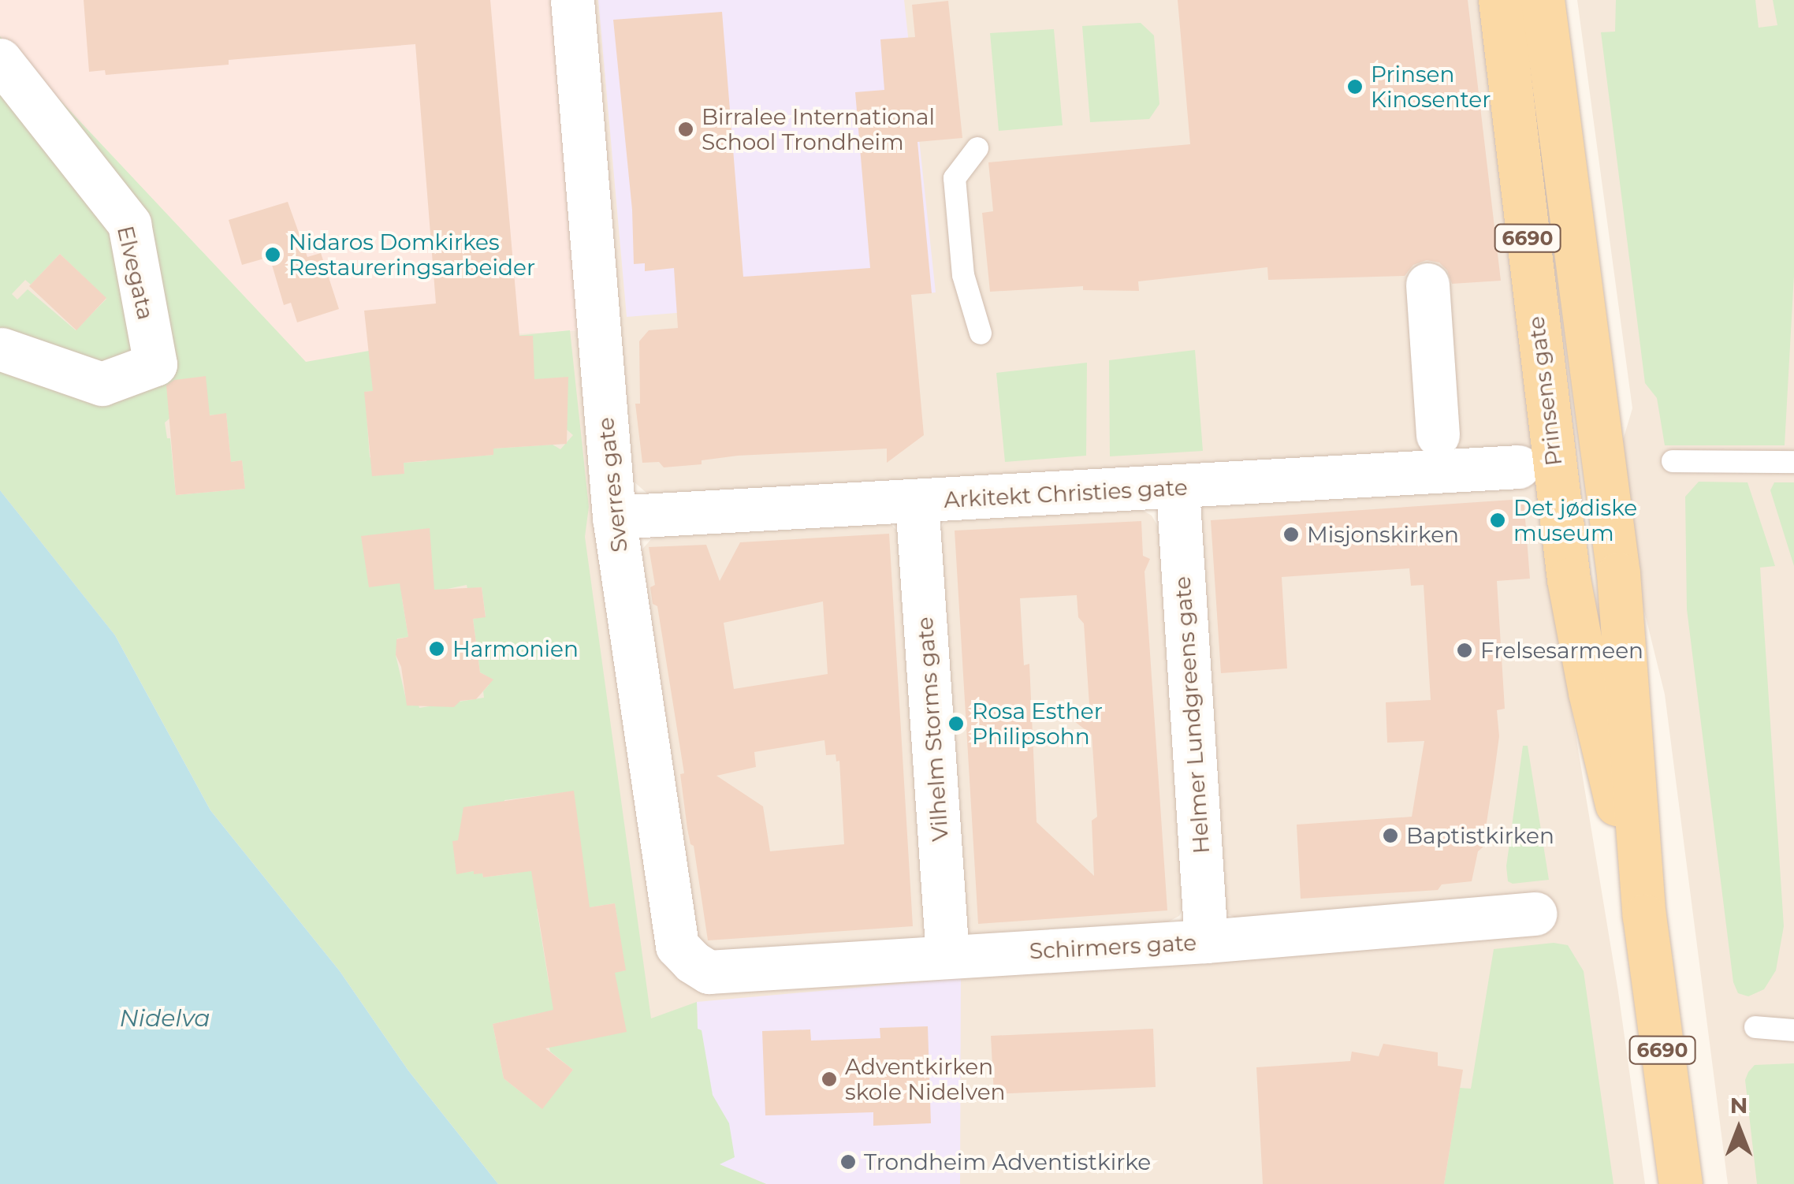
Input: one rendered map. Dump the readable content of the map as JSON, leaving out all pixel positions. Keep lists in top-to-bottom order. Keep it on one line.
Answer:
{"streets":{"main road":["6690","Prinsens gate"],"street":["Elvegata","Sverres gate","Arkitekt Christies gate","Helmer Lundgreens gate","Vilhelm Storms gate","Schirmers gate"]},"crossings":[["Sverres gate","Arkitekt Christies gate"],["Sverres gate","Schirmers gate"],["Arkitekt Christies gate","Helmer Lundgreens gate"],["Arkitekt Christies gate","Vilhelm Storms gate"],["Helmer Lundgreens gate","Schirmers gate"],["Vilhelm Storms gate","Schirmers gate"]],"water":["Nidelva"],"places":["Prinsen Kinosenter","Birralee International School Trondheim","Nidaros Domkirkes Restaureringsarbeider","Det jødiske museum","Misjonskirken","Harmonien","Frelsesarmeen","Rosa Esther Philipsohn","Baptistkirken","Adventkirken skole Nidelven","Trondheim Adventistkirke"],"north":"top"}
